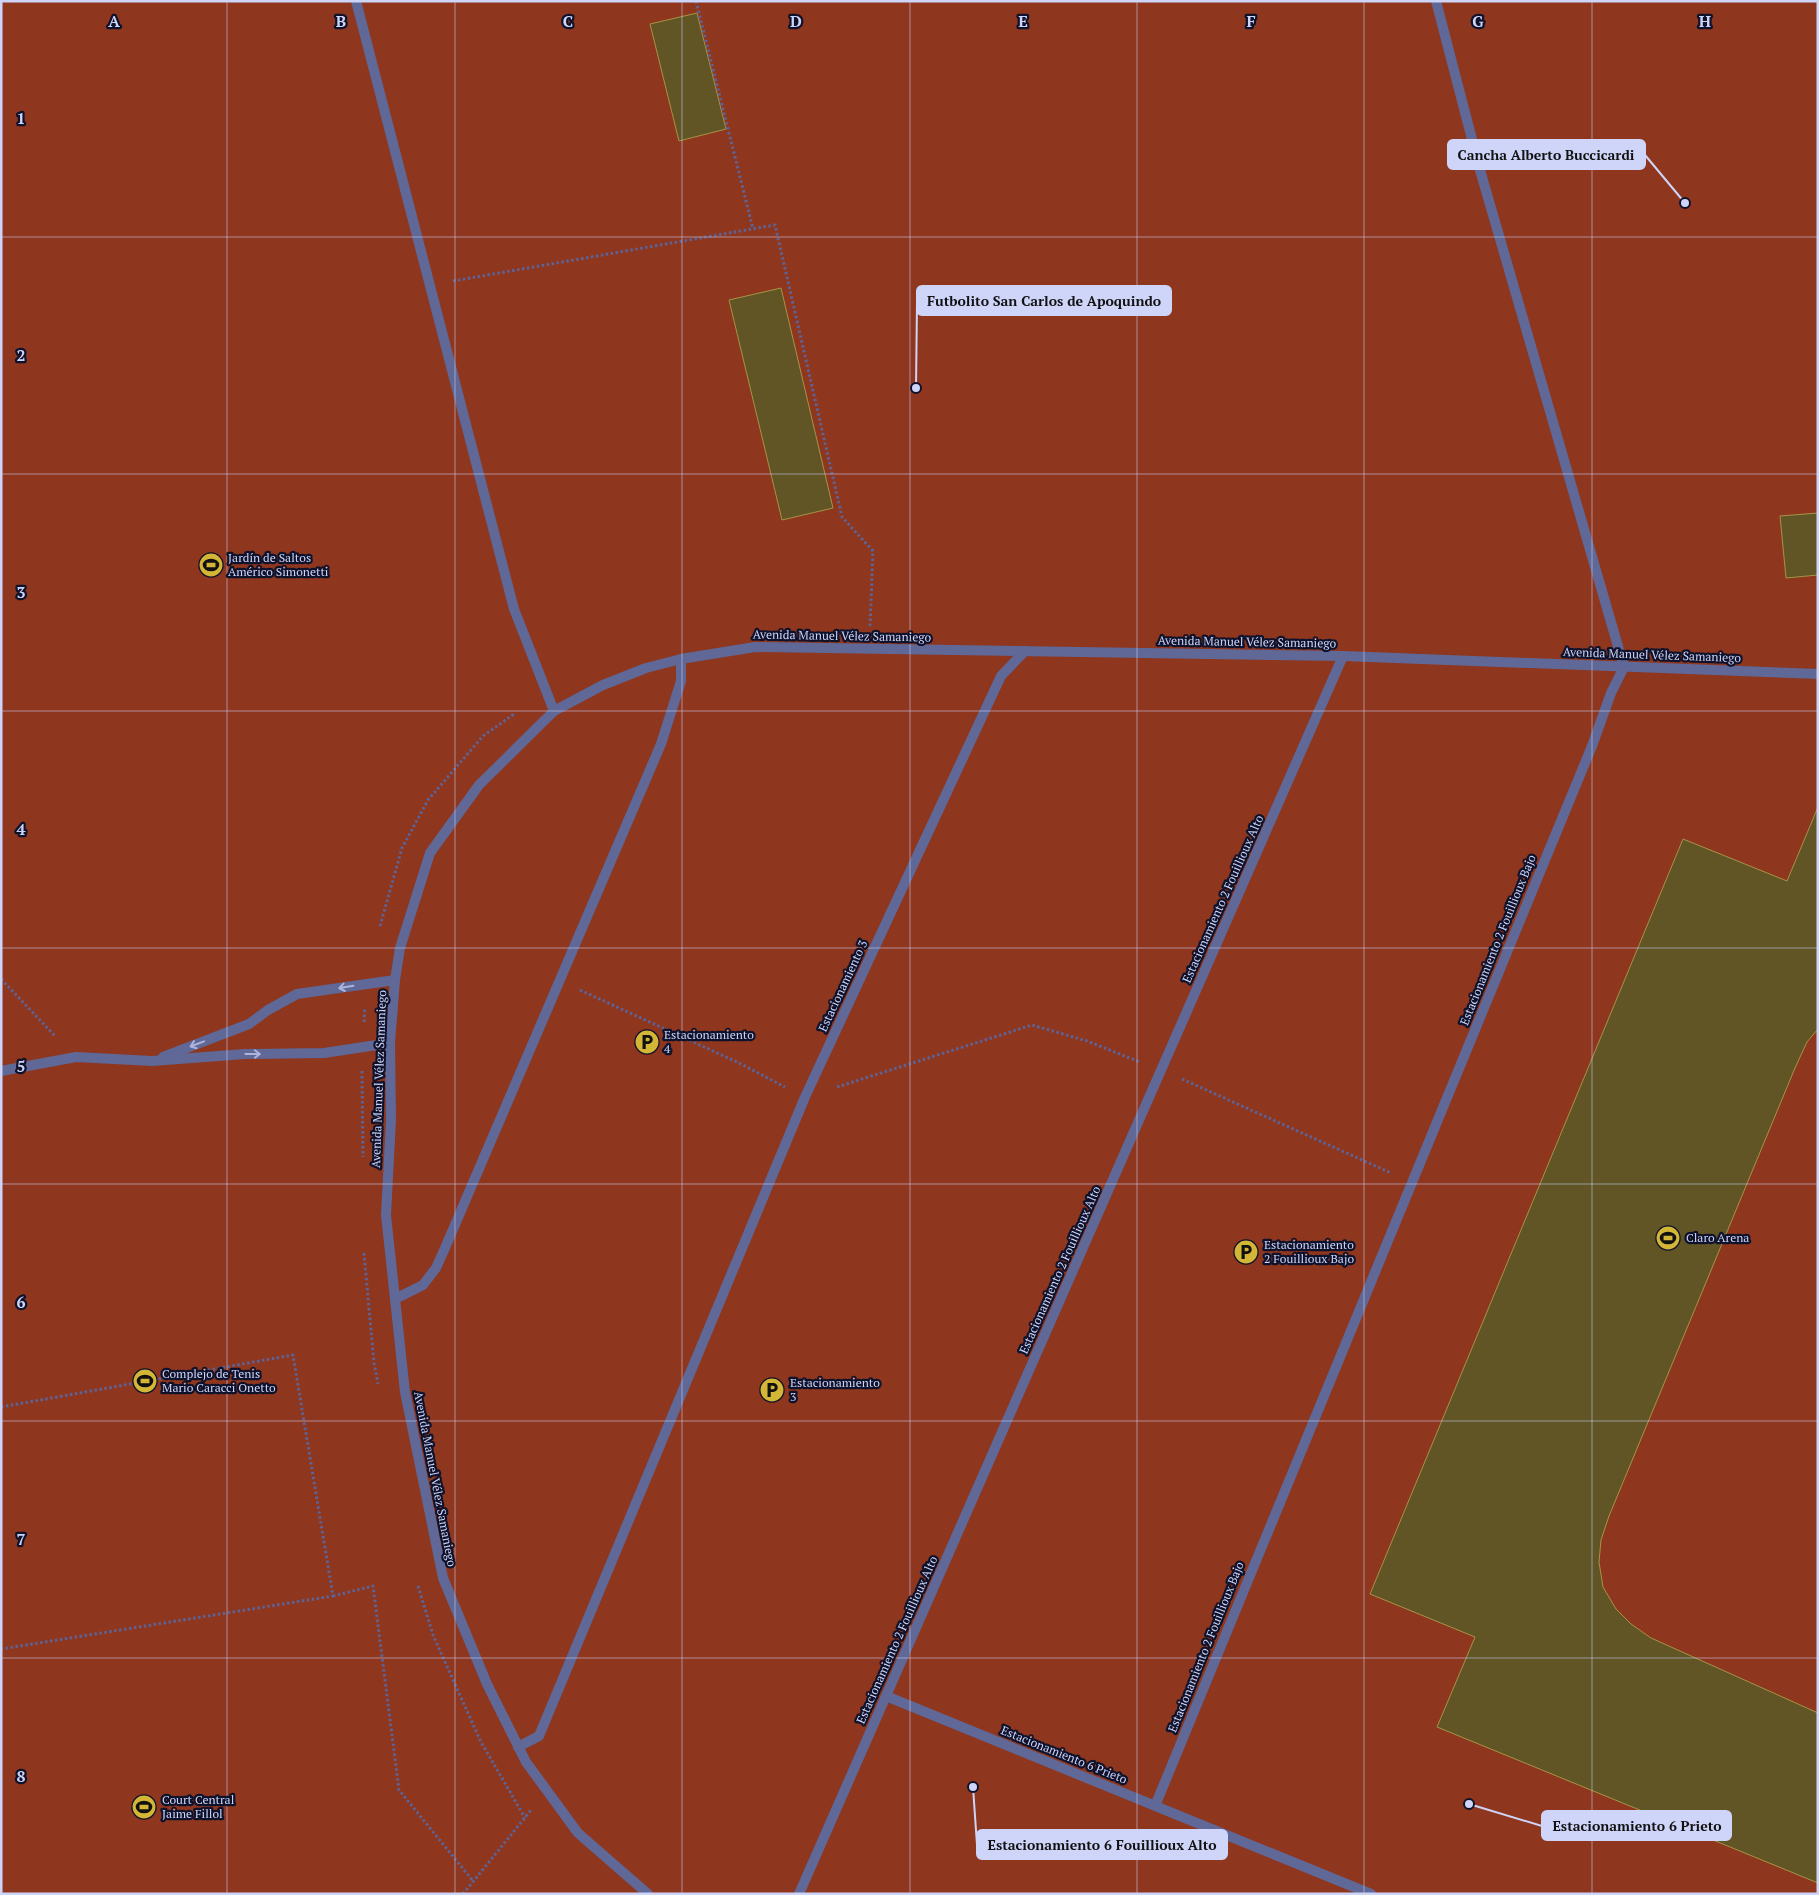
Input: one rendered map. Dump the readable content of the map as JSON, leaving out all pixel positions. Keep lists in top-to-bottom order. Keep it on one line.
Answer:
{"streets":{"lane":["Avenida Manuel Vélez Samaniego","Estacionamiento 2 Fouillioux Alto","Estacionamiento 2 Fouillioux Bajo","Estacionamiento 3","Estacionamiento 6 Prieto"]},"crossings":[["Avenida Manuel Vélez Samaniego","Estacionamiento 2 Fouillioux Alto"],["Avenida Manuel Vélez Samaniego","Estacionamiento 2 Fouillioux Bajo"],["Avenida Manuel Vélez Samaniego","Estacionamiento 3"],["Estacionamiento 2 Fouillioux Alto","Estacionamiento 6 Prieto"],["Estacionamiento 2 Fouillioux Bajo","Estacionamiento 6 Prieto"]],"places":{"other":["Cancha Alberto Buccicardi","Futbolito San Carlos de Apoquindo","Estacionamiento 6 Fouillioux Alto","Estacionamiento 6 Prieto"],"sports":["Jardín de Saltos Américo Simonetti","Claro Arena","Complejo de Tenis Mario Caracci Onetto","Court Central Jaime Fillol"],"parking":["Estacionamiento 4","Estacionamiento 2 Fouillioux Bajo","Estacionamiento 3"]},"grid":{"columns":["A","B","C","D","E","F","G","H"],"rows":["1","2","3","4","5","6","7","8"]}}
